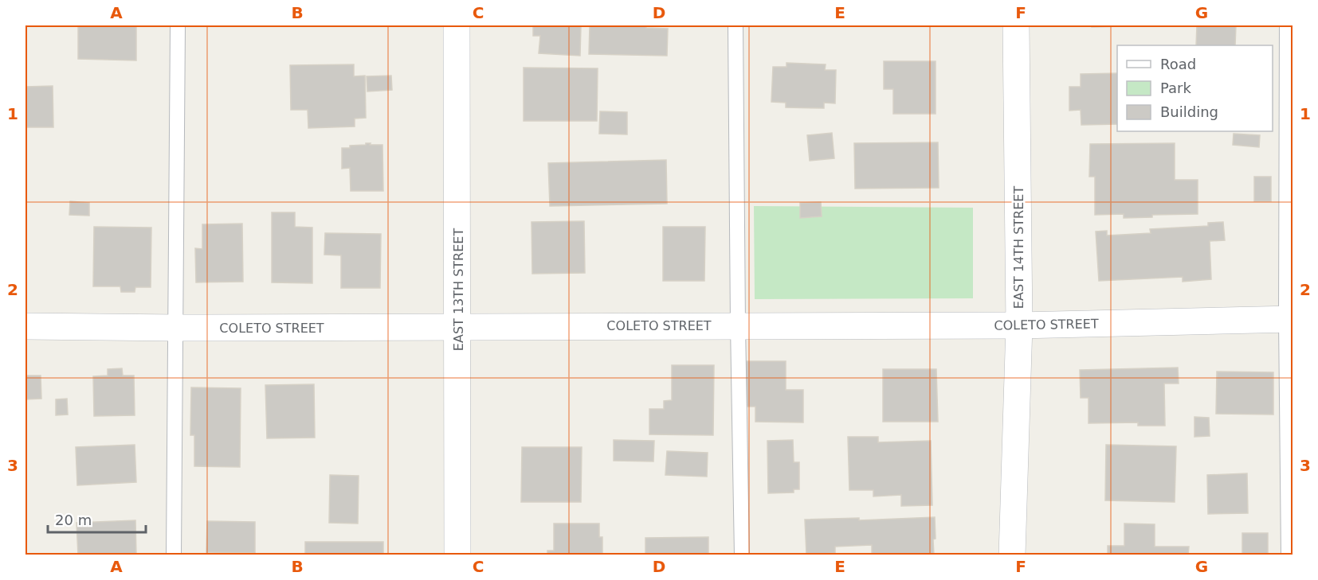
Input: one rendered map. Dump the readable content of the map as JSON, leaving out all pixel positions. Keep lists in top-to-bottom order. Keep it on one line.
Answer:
{"streets":{"street":["EAST 14TH STREET","EAST 13TH STREET","COLETO STREET"]},"crossings":[["EAST 14TH STREET","COLETO STREET"],["EAST 13TH STREET","COLETO STREET"]],"legend":["Road","Park","Building"],"scale_bar":"20 m","grid":{"columns":["A","B","C","D","E","F","G"],"rows":["1","2","3"]}}
